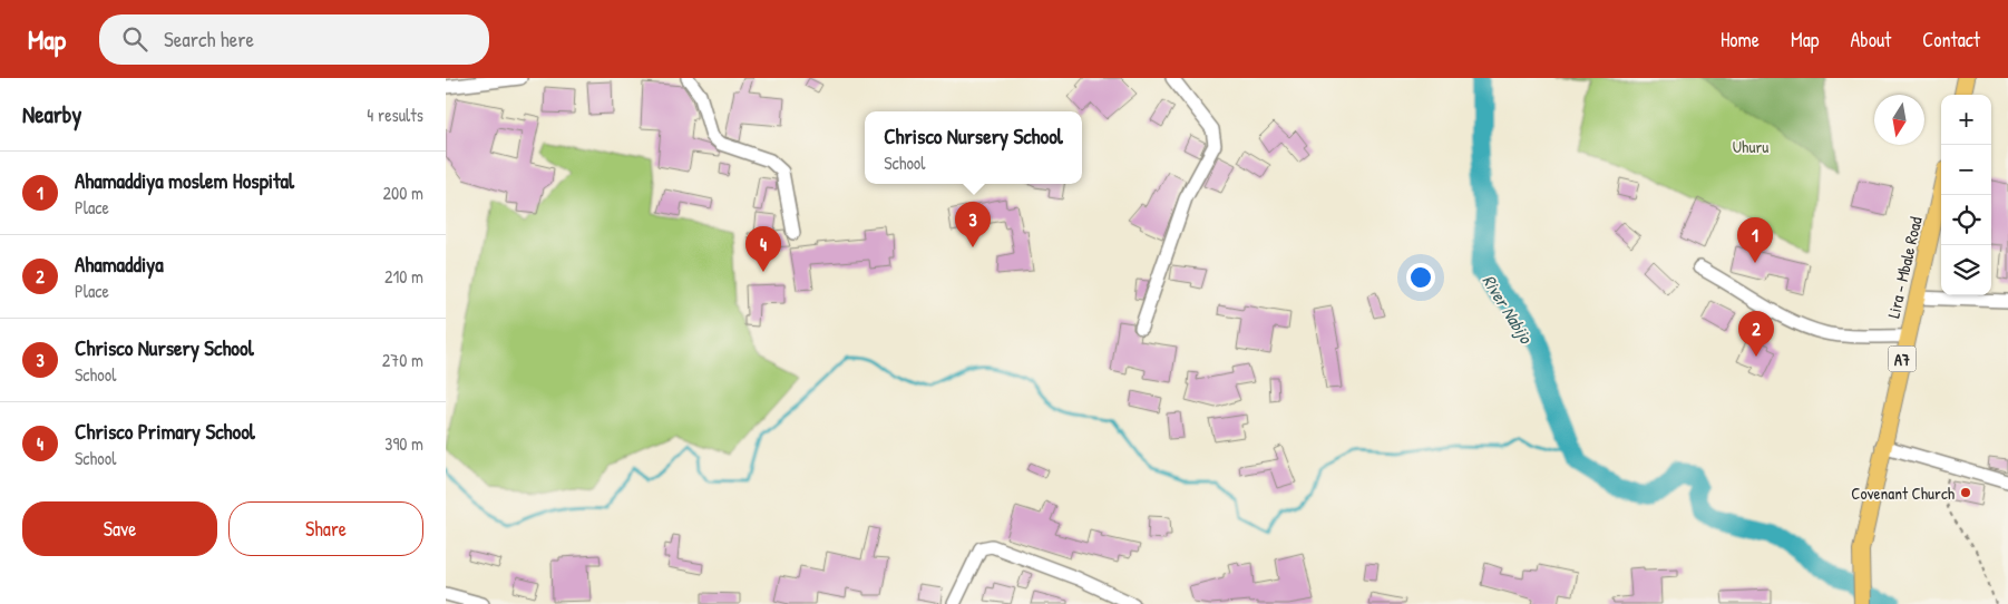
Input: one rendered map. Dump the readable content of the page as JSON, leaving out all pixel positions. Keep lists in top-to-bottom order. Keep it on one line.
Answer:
{"streets":{"main road":["Lira - Mbale Road","A7"]},"water":["River Nabijo"],"parks":["Uhuru"],"places":["Covenant Church"],"north":"bottom","page":{"header":"Map","search":"Search here","nav":["Home","Map","About","Contact"],"heading":["Nearby","4 results"],"map_buttons":["+","−"],"popup":["Chrisco Nursery School","School"],"list":[{"mark":"1","name":"Ahamaddiya moslem Hospital","note":"Place","value":"200 m"},{"mark":"2","name":"Ahamaddiya","note":"Place","value":"210 m"},{"mark":"3","name":"Chrisco Nursery School","note":"School","value":"270 m"},{"mark":"4","name":"Chrisco Primary School","note":"School","value":"390 m"}],"pins":["3","1","4","2"],"buttons":["Save","Share"]}}
